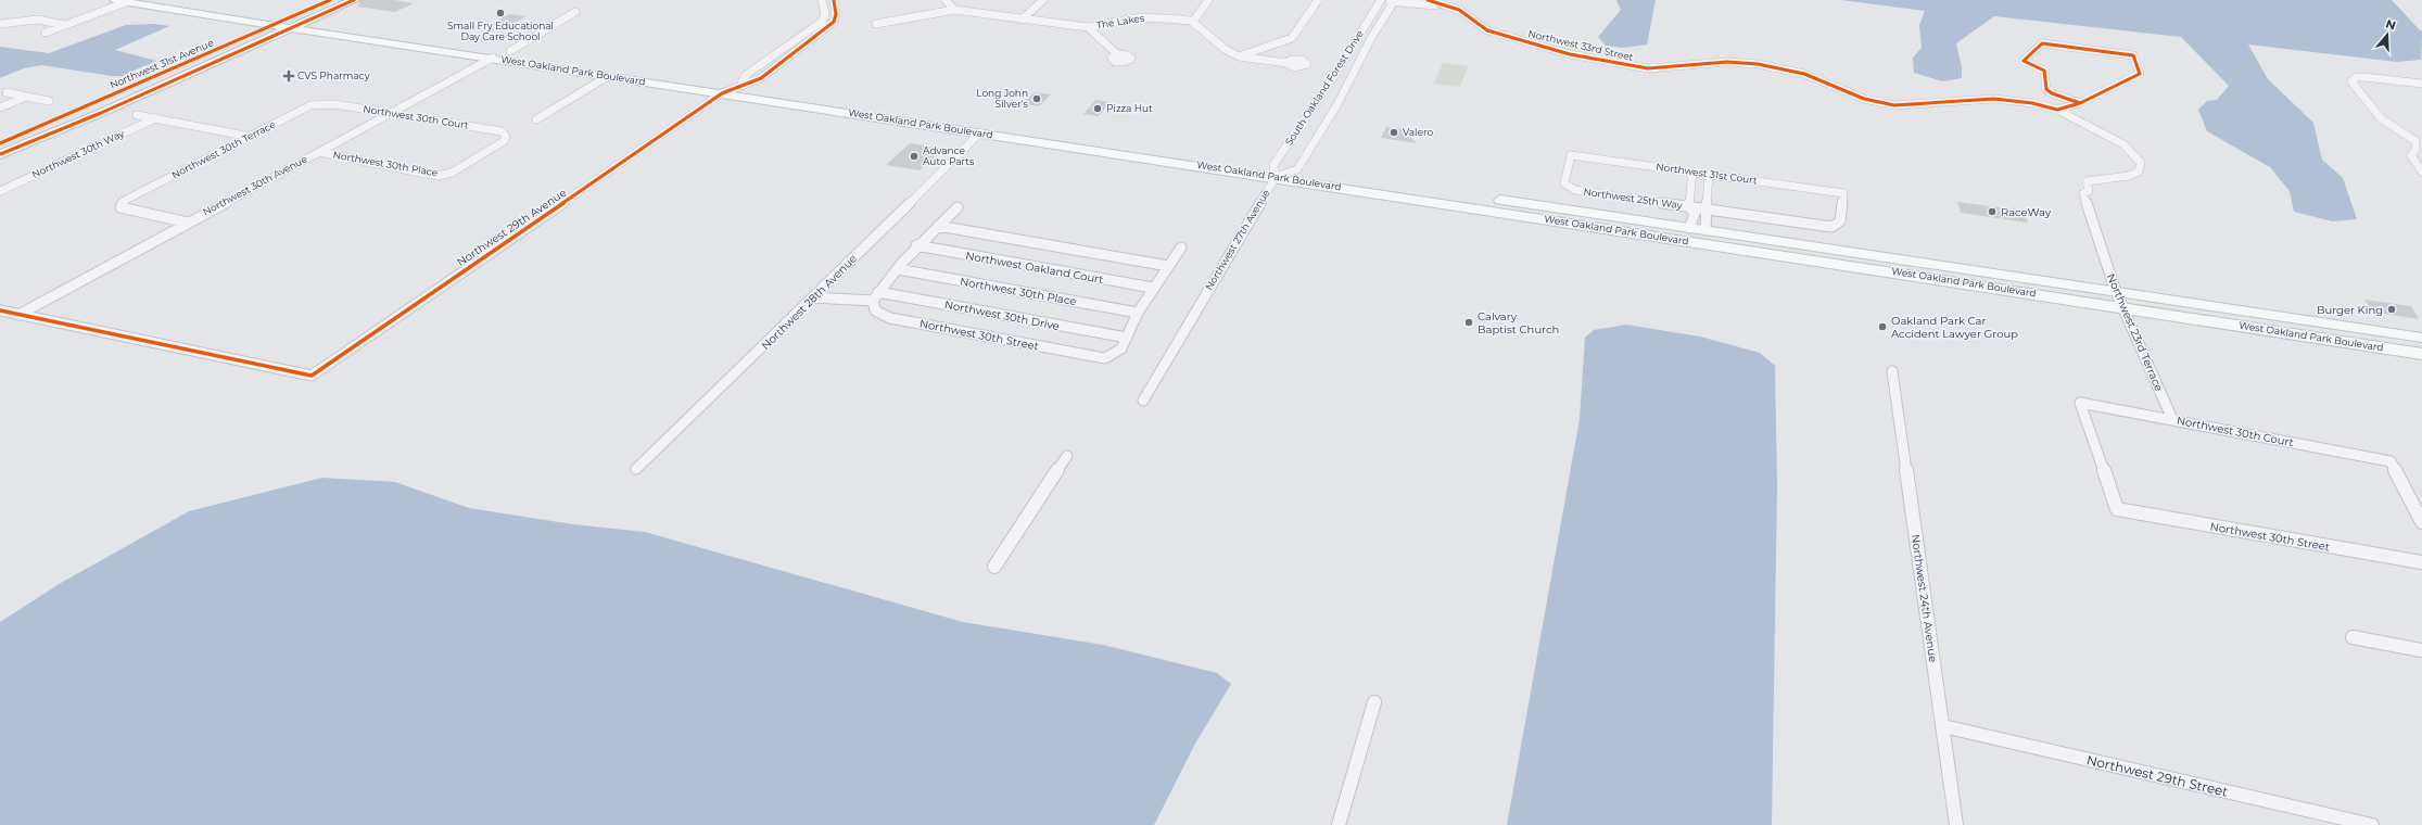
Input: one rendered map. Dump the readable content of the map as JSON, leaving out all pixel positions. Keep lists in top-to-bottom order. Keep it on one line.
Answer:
{"streets":{"main road":["Northwest 31st Avenue","West Oakland Park Boulevard"],"street":["The Lakes","Northwest 33rd Street","South Oakland Forest Drive","Northwest 30th Court","Northwest 30th Terrace","Northwest 30th Way","Northwest 30th Place","Northwest 31st Court","Northwest 30th Avenue","Northwest 25th Way","Northwest 29th Avenue","Northwest 27th Avenue","Northwest Oakland Court","Northwest 28th Avenue","Northwest 30th Drive","Northwest 23rd Terrace","Northwest 30th Street","Northwest 24th Avenue","Northwest 29th Street"]},"crossings":[["Northwest 33rd Street","Northwest 23rd Terrace"],["Northwest 31st Avenue","West Oakland Park Boulevard"],["West Oakland Park Boulevard","South Oakland Forest Drive"],["West Oakland Park Boulevard","Northwest 30th Avenue"],["West Oakland Park Boulevard","Northwest 29th Avenue"],["West Oakland Park Boulevard","Northwest 27th Avenue"],["West Oakland Park Boulevard","Northwest 28th Avenue"],["West Oakland Park Boulevard","Northwest 23rd Terrace"],["South Oakland Forest Drive","Northwest 27th Avenue"],["Northwest 30th Court","Northwest 30th Terrace"],["Northwest 30th Court","Northwest 30th Place"],["Northwest 30th Court","Northwest 30th Avenue"],["Northwest 30th Court","Northwest 23rd Terrace"],["Northwest 30th Court","Northwest 30th Street"],["Northwest 30th Terrace","Northwest 30th Avenue"],["Northwest 30th Place","Northwest 30th Avenue"],["Northwest 31st Court","Northwest 25th Way"],["Northwest 30th Avenue","Northwest 29th Avenue"],["Northwest 30th Drive","Northwest 30th Street"],["Northwest 24th Avenue","Northwest 29th Street"]],"places":{"other":["Small Fry Educational Day Care School","Long John Silver's","Pizza Hut","Valero","Advance Auto Parts","RaceWay","Burger King","Calvary Baptist Church","Oakland Park Car Accident Lawyer Group"],"health":["CVS Pharmacy"]},"north":"top"}
